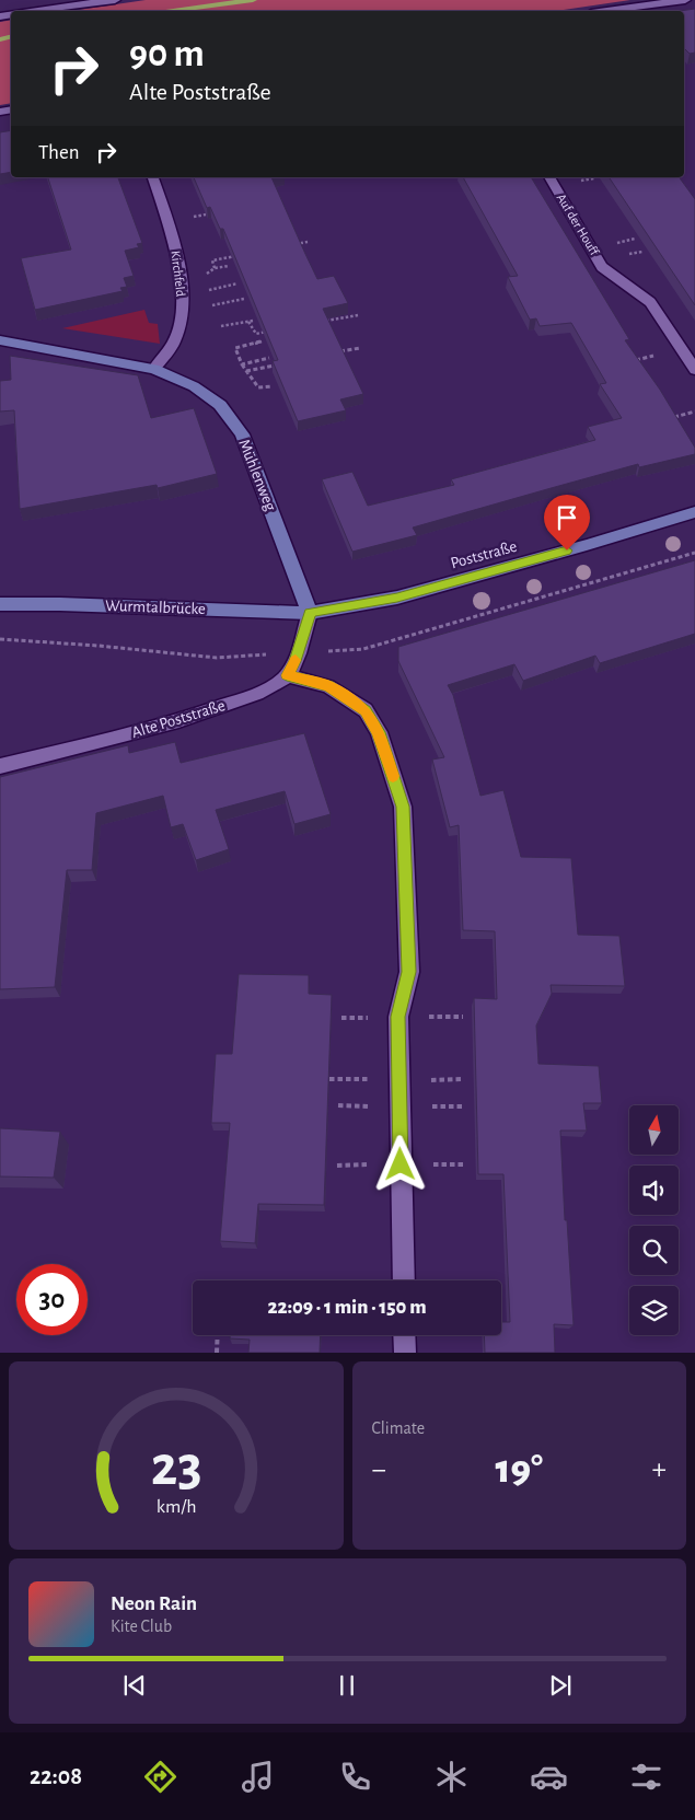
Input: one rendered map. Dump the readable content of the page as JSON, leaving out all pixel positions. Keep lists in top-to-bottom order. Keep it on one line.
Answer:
{"streets":{"main road":["Mühlenweg","Poststraße","Wurmtalbrücke"],"street":["Auf der Houff","Kirchfeld","Alte Poststraße"]},"crossings":[["Kirchfeld","Mühlenweg"],["Mühlenweg","Poststraße"],["Mühlenweg","Wurmtalbrücke"],["Poststraße","Wurmtalbrücke"]],"north":"top","page":{"turn":["90 m","Alte Poststraße"],"then":"Then","limit":"30","trip":"22:09 · 1 min · 150 m","tile":"Climate","heat":["−","19°","+"],"song":["Neon Rain","Kite Club"],"tabs":"22:08","gauge":["23","km/h"]}}
